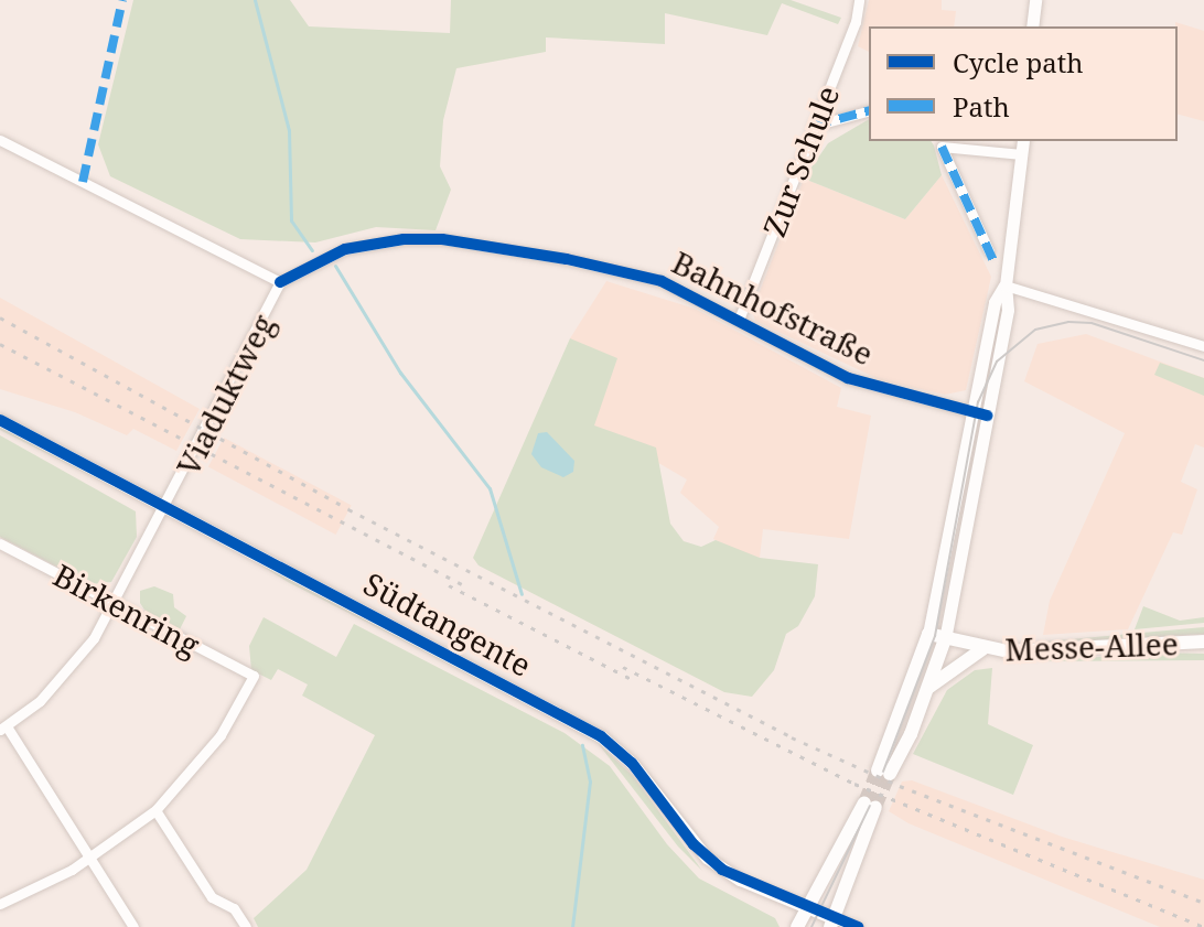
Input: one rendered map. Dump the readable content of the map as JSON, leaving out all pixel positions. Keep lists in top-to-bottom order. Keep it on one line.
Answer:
{"streets":{"main road":["Messe-Allee"],"street":["Zur Schule","Bahnhofstraße","Viaduktweg","Birkenring","Südtangente"]},"crossings":[["Zur Schule","Bahnhofstraße"],["Bahnhofstraße","Viaduktweg"],["Viaduktweg","Birkenring"],["Viaduktweg","Südtangente"]],"legend":["Cycle path","Path"]}
